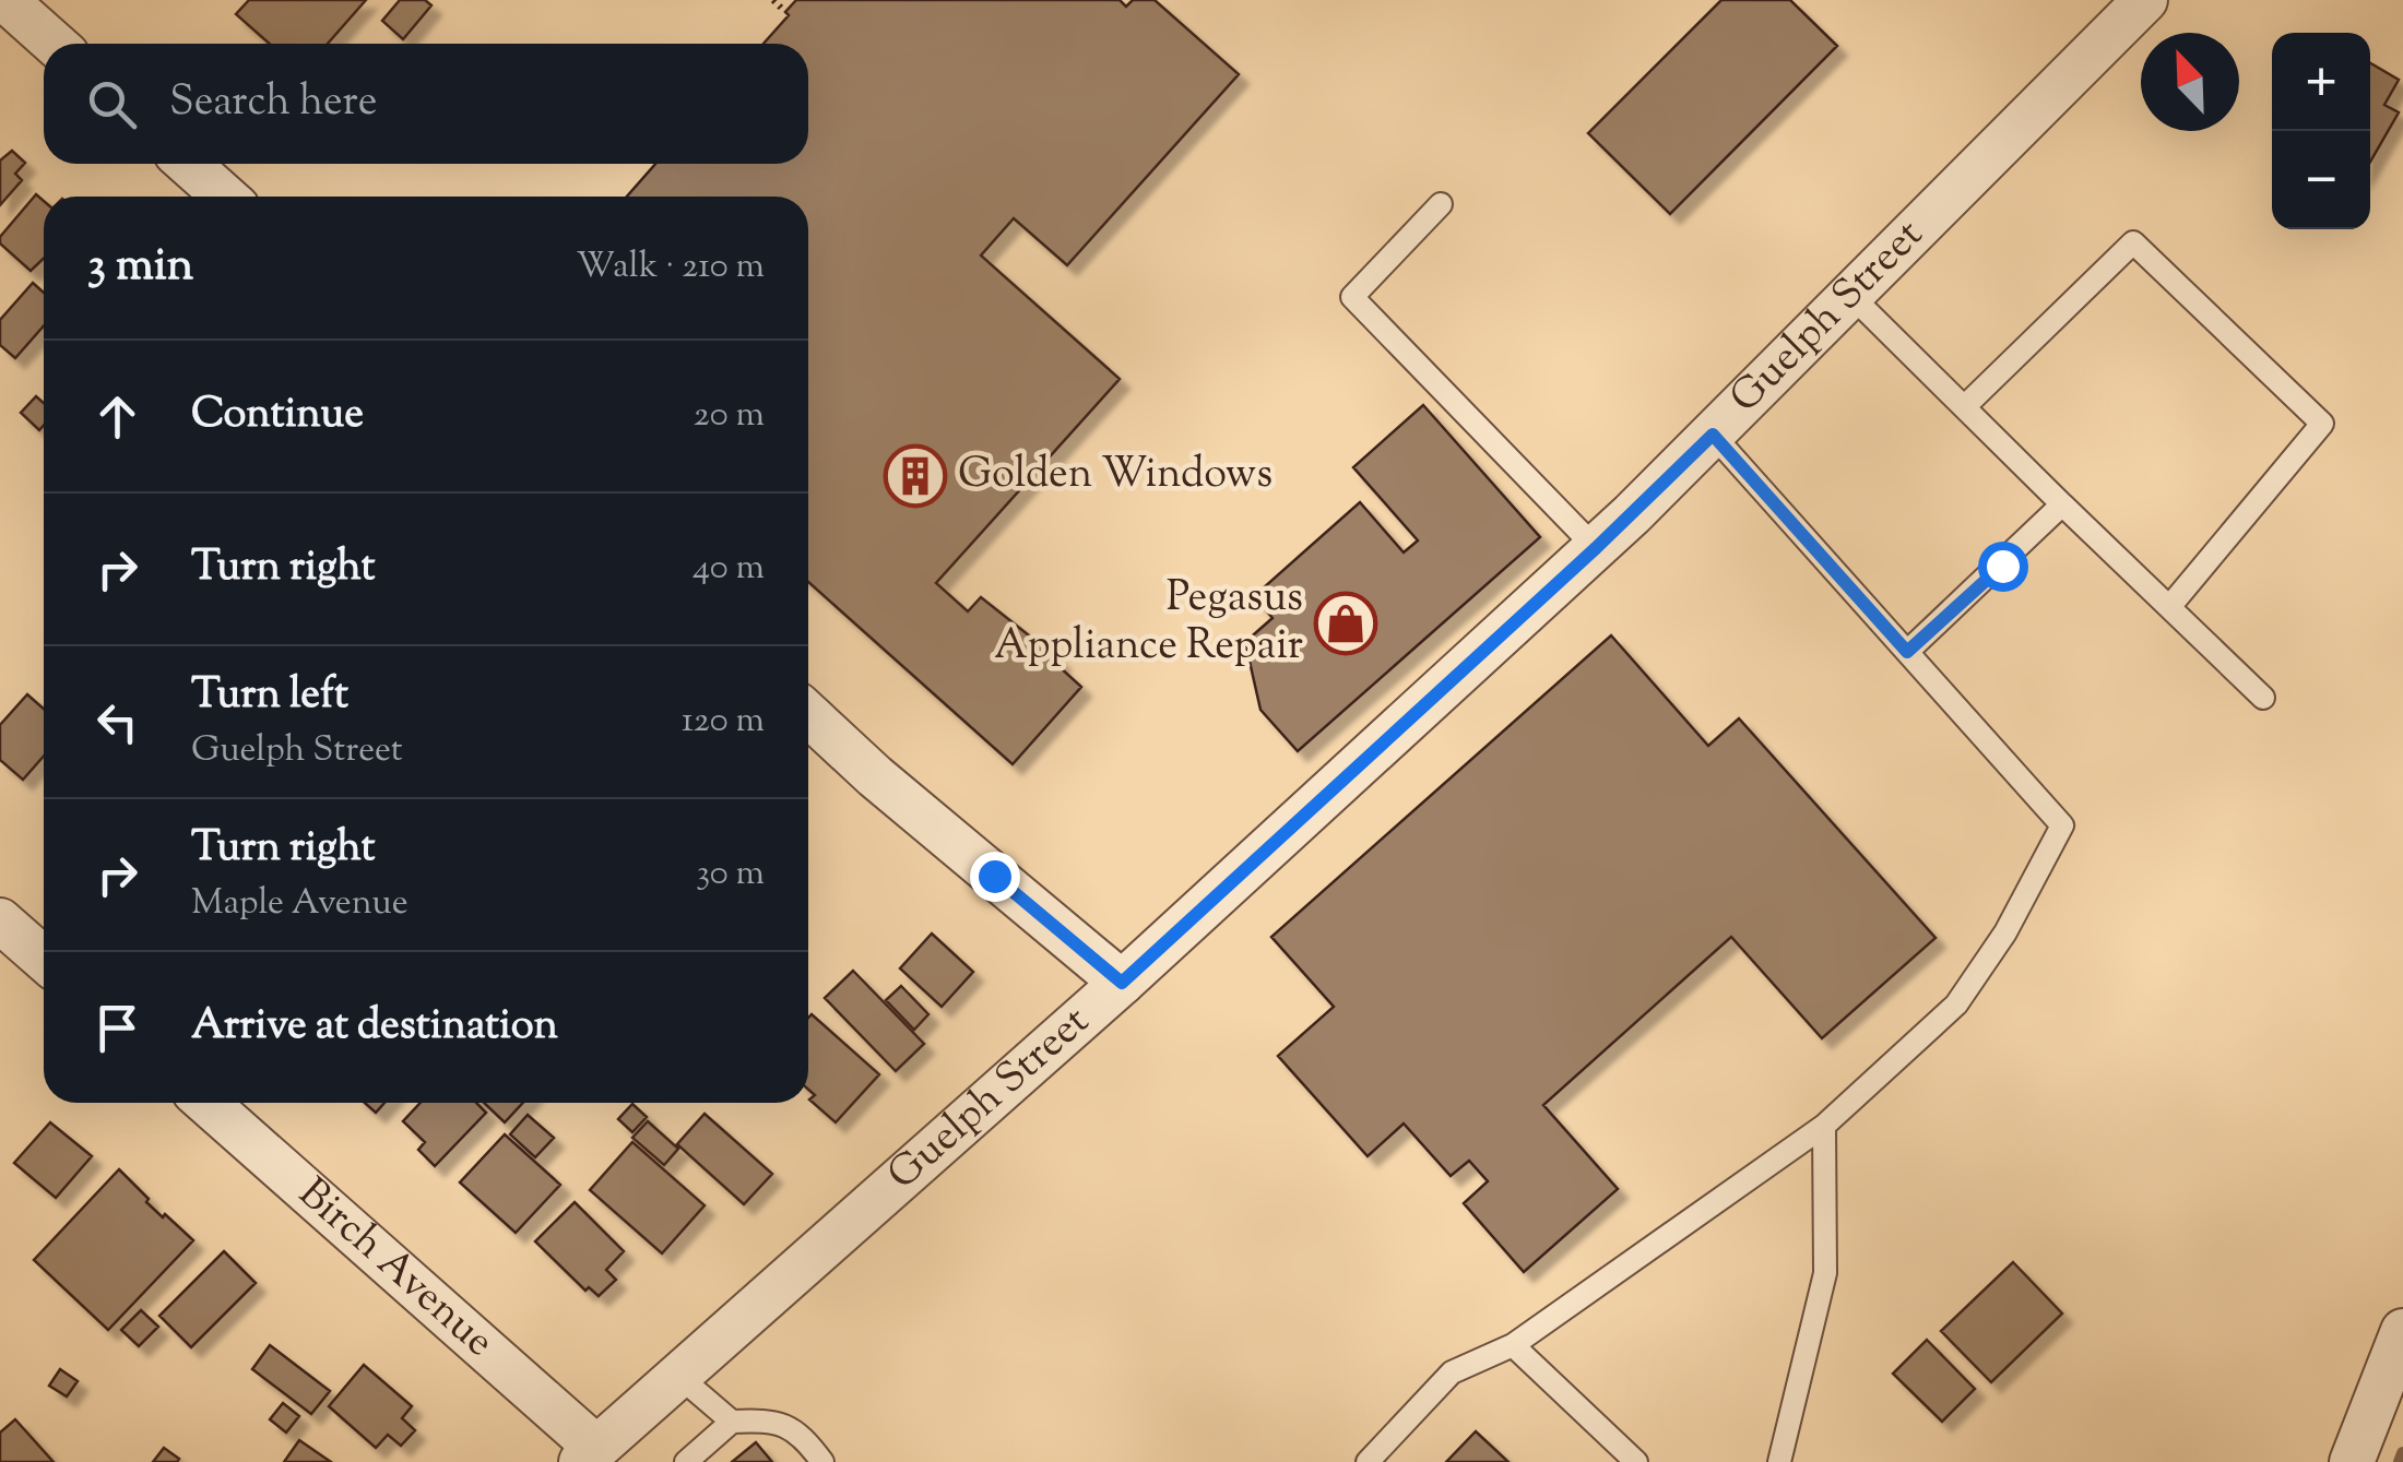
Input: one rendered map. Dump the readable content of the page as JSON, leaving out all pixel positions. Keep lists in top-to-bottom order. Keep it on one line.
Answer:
{"streets":{"street":["Guelph Street","Birch Avenue"]},"crossings":[["Guelph Street","Birch Avenue"]],"places":{"building":["Golden Windows"],"shop":["Pegasus Appliance Repair"]},"north":"top left","page":{"map_buttons":["+","−"],"search":"Search here","heading":["3 min","Walk · 210 m"],"list":[["Continue","20 m"],["Turn right","40 m"],["Turn left","Guelph Street","120 m"],["Turn right","Maple Avenue","30 m"],"Arrive at destination"]}}
